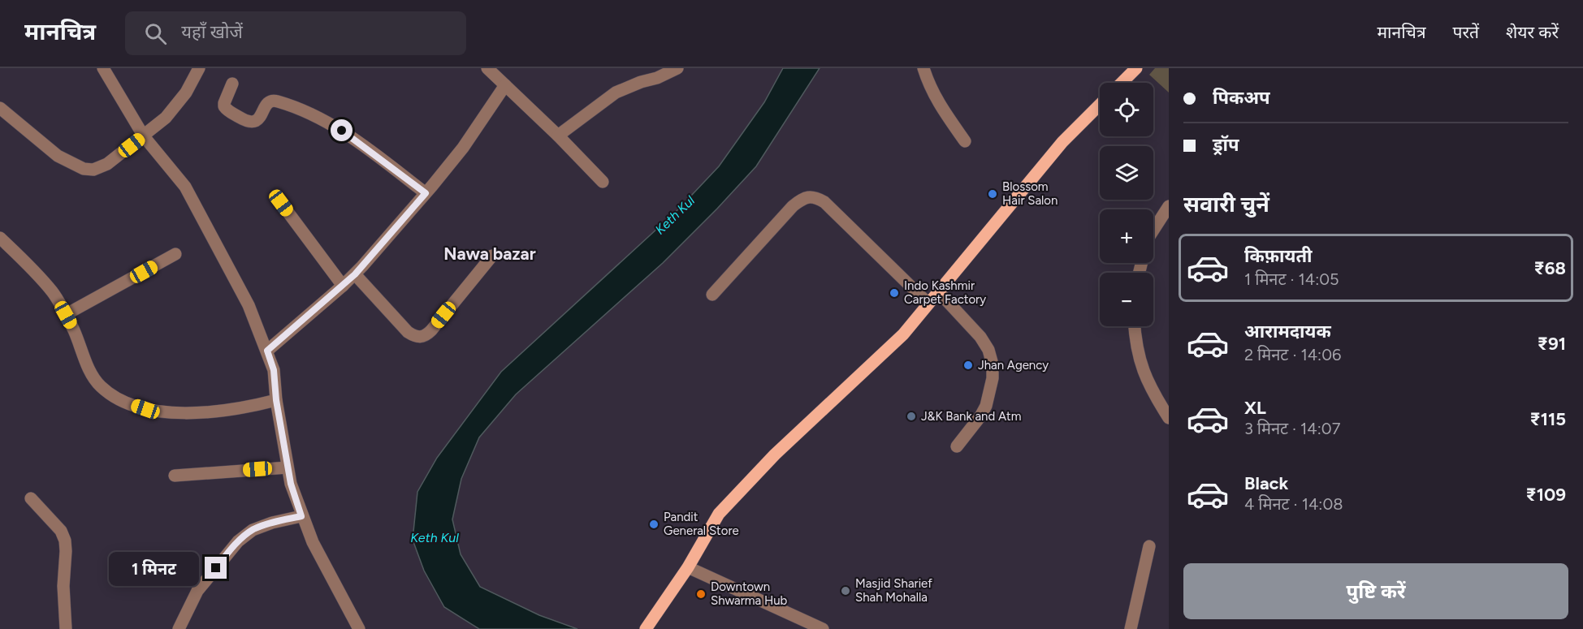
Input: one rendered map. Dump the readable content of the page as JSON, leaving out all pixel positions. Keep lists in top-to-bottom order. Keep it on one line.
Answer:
{"districts":["Nawa bazar"],"water":["Keth Kul"],"places":["Blossom Hair Salon","Indo Kashmir Carpet Factory","Jhan Agency","J&K Bank and Atm","Pandit General Store","Masjid Sharief Shah Mohalla","Downtown Shwarma Hub"],"page":{"header":"मानचित्र","search":"यहाँ खोजें","nav":["मानचित्र","परतें","शेयर करें"],"banner":["पिकअप","ड्रॉप"],"map_buttons":["+","−"],"heading":"सवारी चुनें","list":[{"name":"किफ़ायती","note":"1 मिनट · 14:05","value":"₹68"},{"name":"आरामदायक","note":"2 मिनट · 14:06","value":"₹91"},{"name":"XL","note":"3 मिनट · 14:07","value":"₹115"},{"name":"Black","note":"4 मिनट · 14:08","value":"₹109"}],"bubble":"1 मिनट","buttons":"पुष्टि करें"}}
